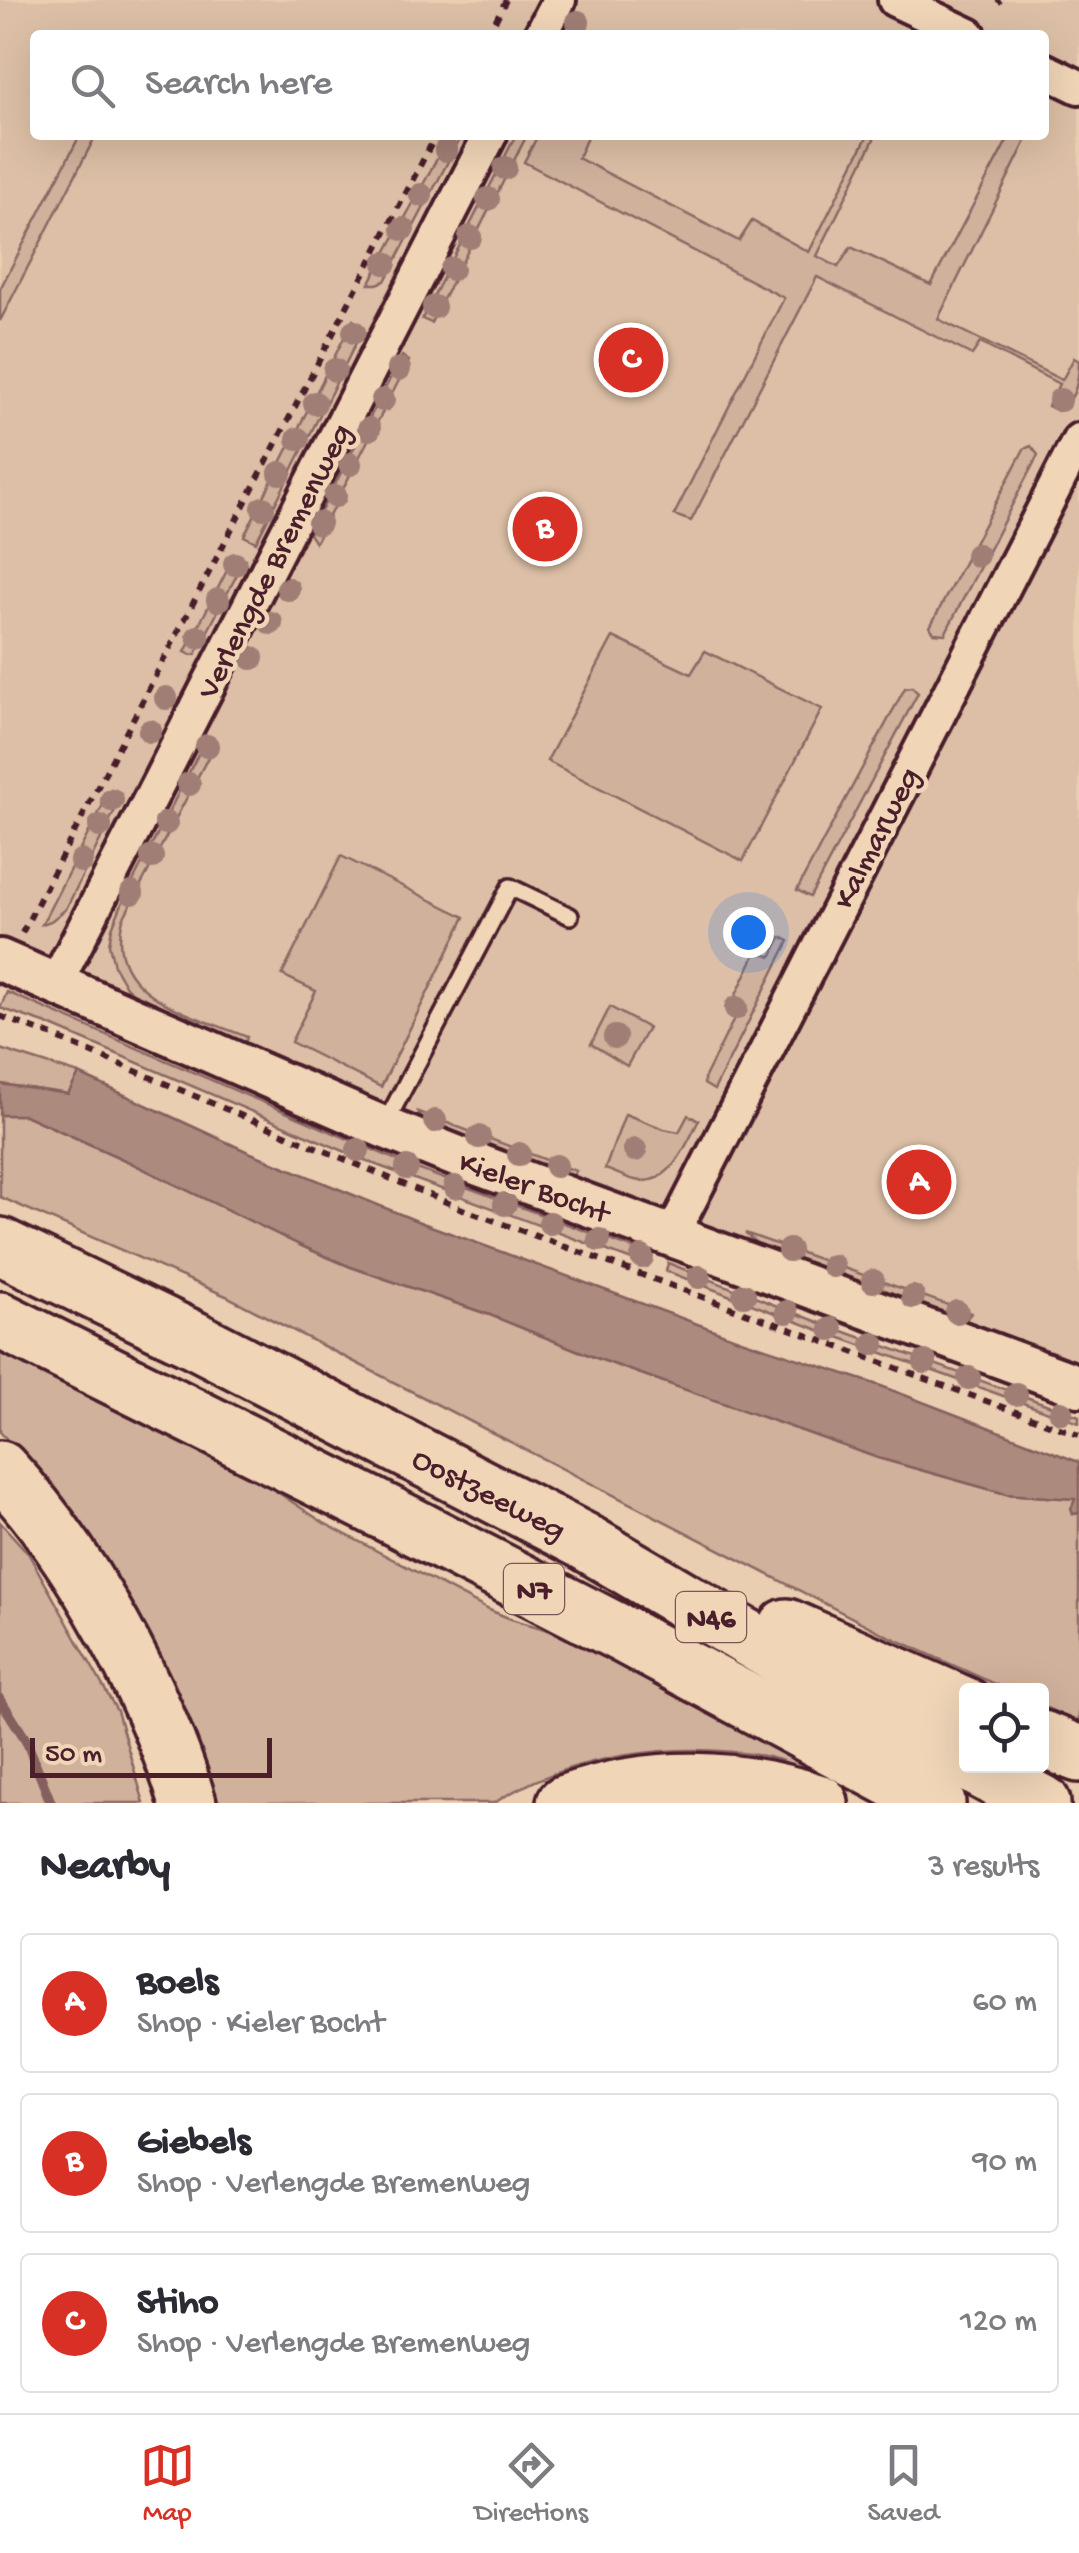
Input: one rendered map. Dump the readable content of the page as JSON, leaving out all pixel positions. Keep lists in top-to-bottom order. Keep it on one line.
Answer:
{"streets":{"highway":["Oostzeeweg","N7","N46"],"street":["Verlengde Bremenweg","Kalmarweg","Kieler Bocht"]},"crossings":[["Verlengde Bremenweg","Kieler Bocht"],["Kalmarweg","Kieler Bocht"],["Oostzeeweg","N7"]],"scale_bar":"50 m","page":{"search":"Search here","pins":["C","B","A"],"scale":"50 m","heading":["Nearby","3 results"],"list":[{"mark":"A","name":"Boels","note":"Shop · Kieler Bocht","value":"60 m"},{"mark":"B","name":"Giebels","note":"Shop · Verlengde Bremenweg","value":"90 m"},{"mark":"C","name":"Stiho","note":"Shop · Verlengde Bremenweg","value":"120 m"}],"nav":["Map","Directions","Saved"]}}
